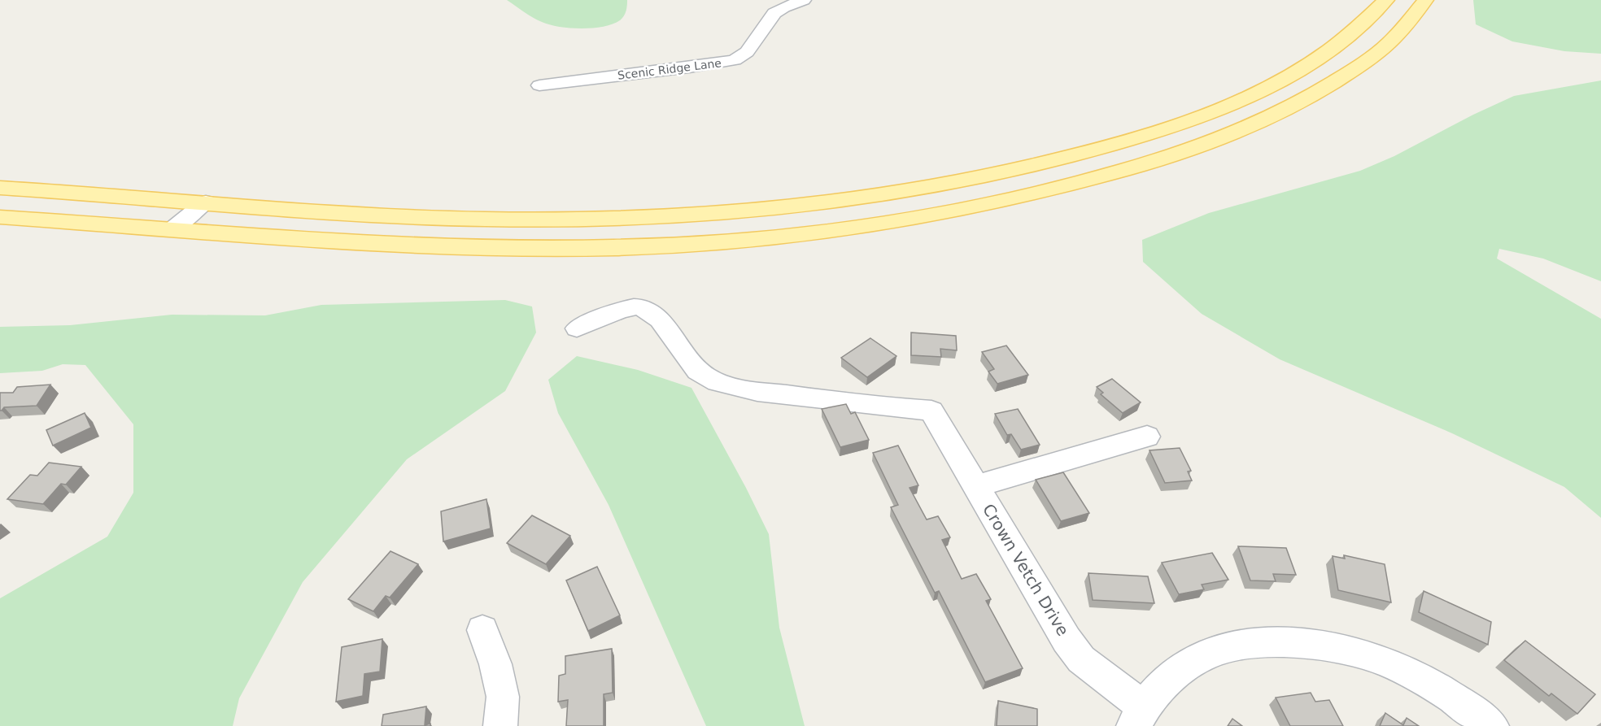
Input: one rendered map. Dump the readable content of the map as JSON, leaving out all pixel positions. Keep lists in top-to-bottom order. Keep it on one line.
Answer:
{"streets":{"street":["Scenic Ridge Lane","Crown Vetch Drive"]}}
